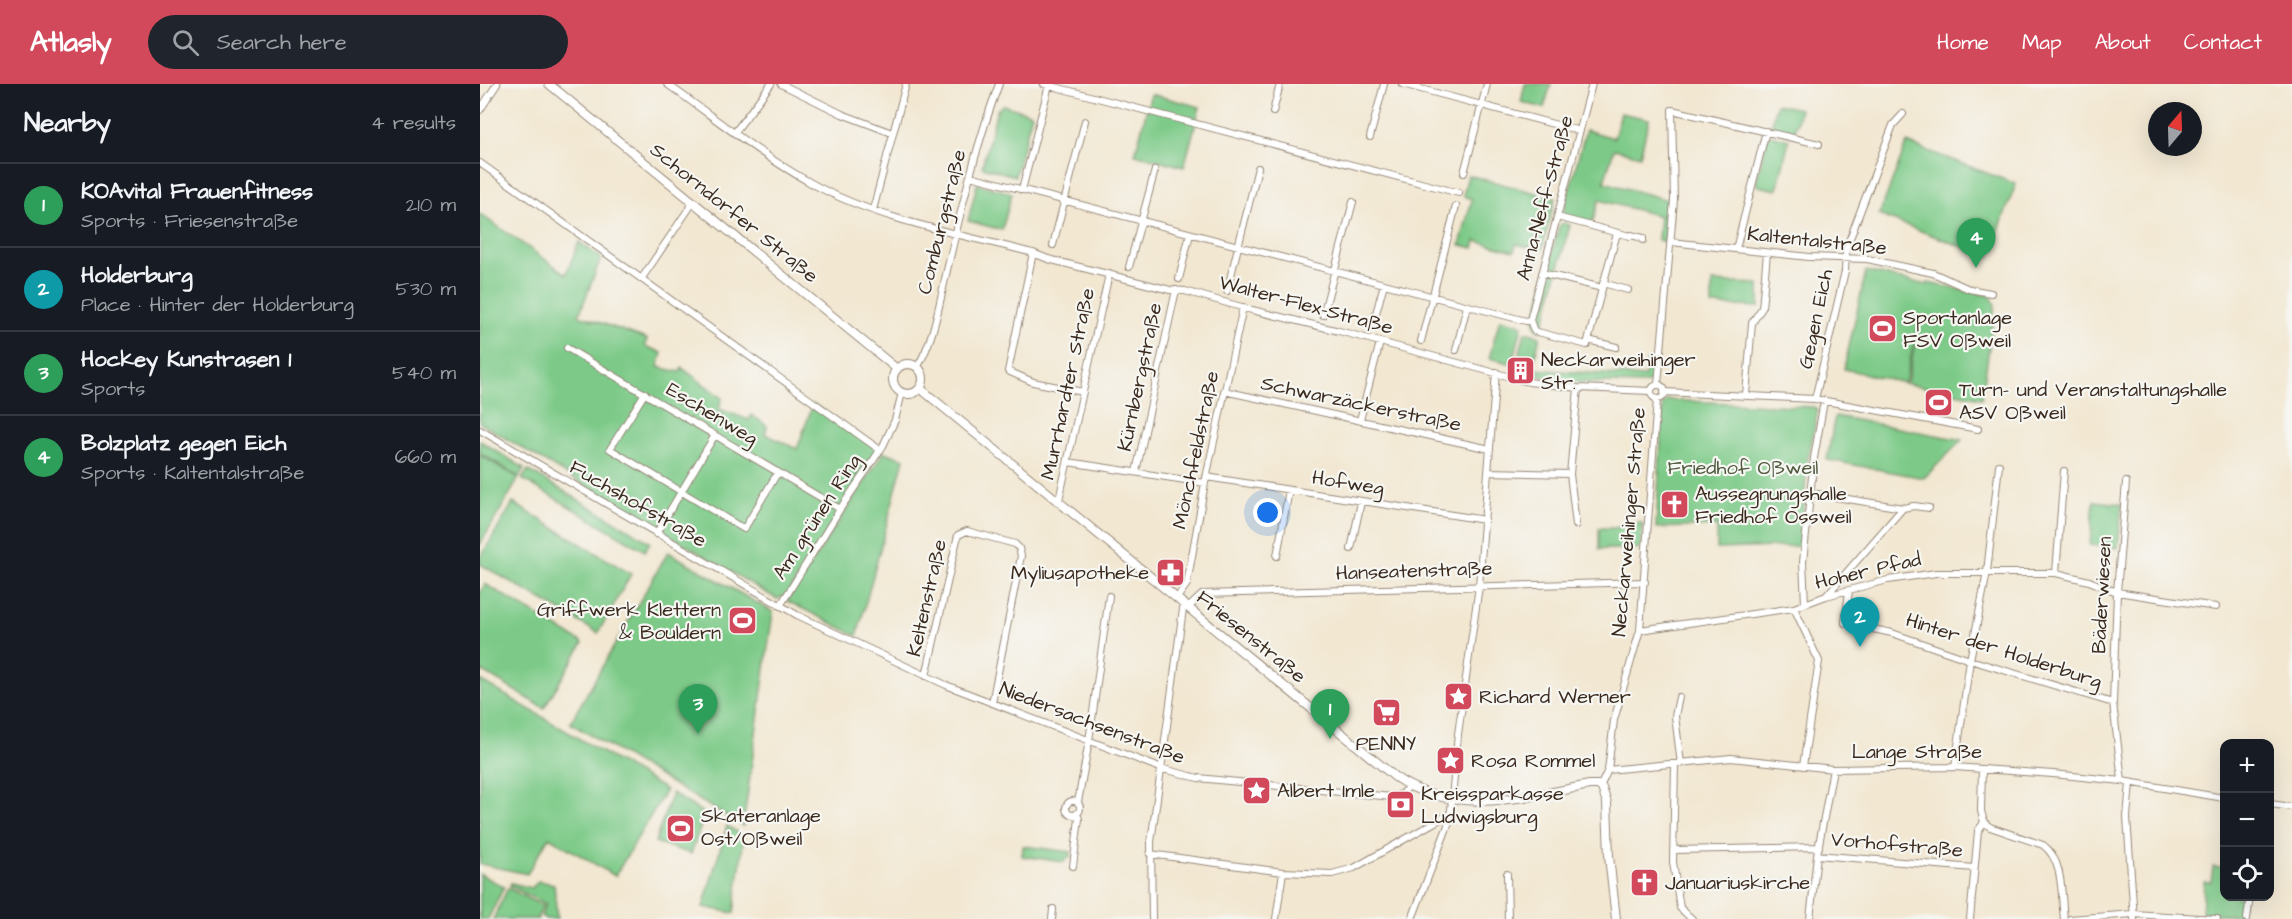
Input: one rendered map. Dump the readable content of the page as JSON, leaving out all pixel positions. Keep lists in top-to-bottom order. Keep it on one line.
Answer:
{"streets":{"main road":["Schorndorfer Straße","Friesenstraße"],"street":["Anna-Neff-Straße","Comburgstraße","Kaltentalstraße","Walter-Flex-Straße","Gegen Eich","Kürnbergstraße","Murrhardter Straße","Schwarzäckerstraße","Eschenweg","Mönchfeldstraße","Hofweg","Fuchshofstraße","Am grünen Ring","Neckarweihinger Straße","Hanseatenstraße","Hoher Pfad","Bäderwiesen","Keltenstraße","Hinter der Holderburg","Niedersachsenstraße","Lange Straße","Vorhofstraße"]},"crossings":[["Schorndorfer Straße","Comburgstraße"],["Schorndorfer Straße","Am grünen Ring"],["Schorndorfer Straße","Friesenstraße"],["Comburgstraße","Walter-Flex-Straße"],["Comburgstraße","Am grünen Ring"],["Comburgstraße","Friesenstraße"],["Kaltentalstraße","Gegen Eich"],["Kaltentalstraße","Neckarweihinger Straße"],["Walter-Flex-Straße","Kürnbergstraße"],["Walter-Flex-Straße","Murrhardter Straße"],["Walter-Flex-Straße","Mönchfeldstraße"],["Walter-Flex-Straße","Neckarweihinger Straße"],["Kürnbergstraße","Hofweg"],["Murrhardter Straße","Hofweg"],["Murrhardter Straße","Friesenstraße"],["Schwarzäckerstraße","Mönchfeldstraße"],["Eschenweg","Am grünen Ring"],["Mönchfeldstraße","Hofweg"],["Mönchfeldstraße","Friesenstraße"],["Fuchshofstraße","Am grünen Ring"],["Fuchshofstraße","Niedersachsenstraße"],["Am grünen Ring","Friesenstraße"],["Am grünen Ring","Niedersachsenstraße"],["Neckarweihinger Straße","Hanseatenstraße"],["Neckarweihinger Straße","Hoher Pfad"],["Neckarweihinger Straße","Friesenstraße"],["Neckarweihinger Straße","Lange Straße"],["Hanseatenstraße","Friesenstraße"],["Hoher Pfad","Bäderwiesen"],["Hoher Pfad","Hinter der Holderburg"],["Bäderwiesen","Hinter der Holderburg"],["Bäderwiesen","Lange Straße"],["Keltenstraße","Niedersachsenstraße"],["Friesenstraße","Niedersachsenstraße"]],"parks":["Friedhof Oßweil"],"places":{"sports":["Sportanlage FSV Oßweil","Turn- und Veranstaltungshalle ASV Oßweil","Griffwerk Klettern & Bouldern","Skateranlage Ost/Oßweil"],"building":["Neckarweihinger Str."],"church":["Aussegnungshalle Friedhof Ossweil","Januariuskirche"],"pharmacy":["Myliusapotheke"],"place":["Richard Werner","Rosa Rommel","Albert Imle"],"supermarket":["PENNY"],"bank":["Kreissparkasse Ludwigsburg"]},"north":"top","page":{"header":"Atlasly","search":"Search here","nav":["Home","Map","About","Contact"],"heading":["Nearby","4 results"],"list":[{"mark":"1","name":"KOAvital Frauenfitness","note":"Sports · Friesenstraße","value":"210 m"},{"mark":"2","name":"Holderburg","note":"Place · Hinter der Holderburg","value":"530 m"},{"mark":"3","name":"Hockey Kunstrasen 1","note":"Sports","value":"540 m"},{"mark":"4","name":"Bolzplatz gegen Eich","note":"Sports · Kaltentalstraße","value":"660 m"}],"pins":["4","2","3","1"],"map_buttons":["+","−"]}}
